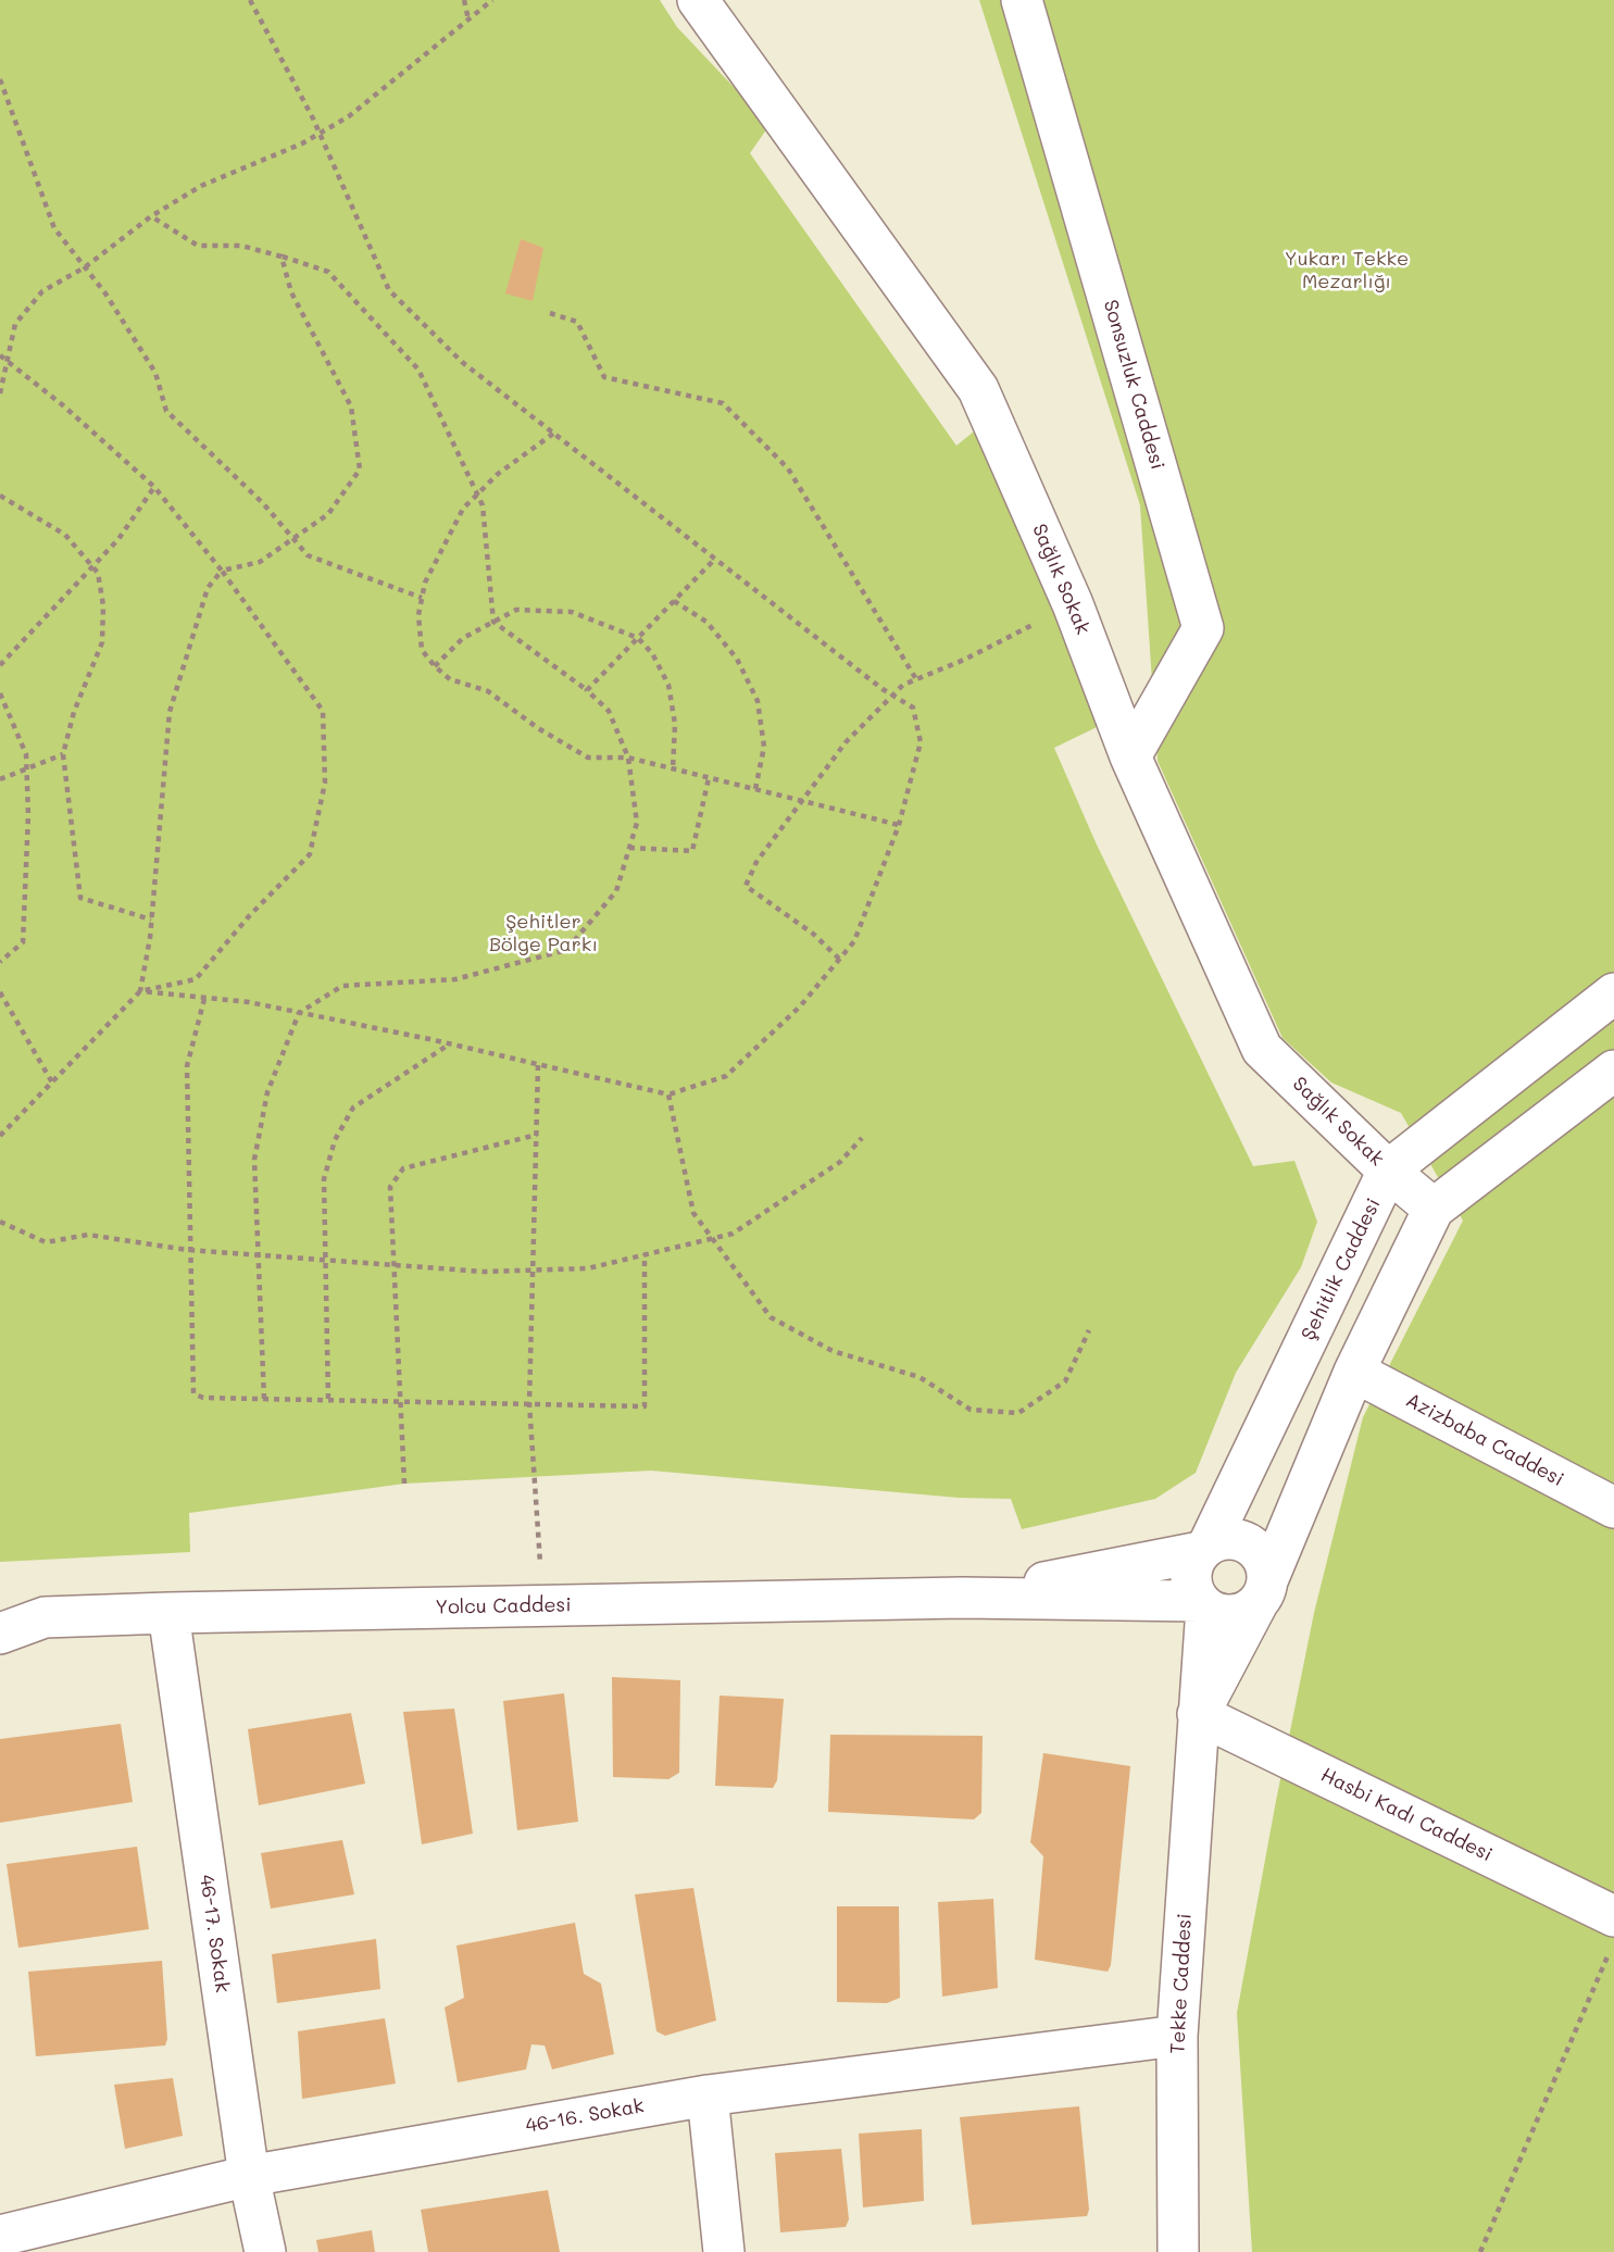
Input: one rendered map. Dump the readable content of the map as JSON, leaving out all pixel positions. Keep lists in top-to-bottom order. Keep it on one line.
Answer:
{"streets":{"street":["Sonsuzluk Caddesi","Sağlık Sokak","Şehitlik Caddesi","Azizbaba Caddesi","Yolcu Caddesi","Hasbi Kadı Caddesi","46-17. Sokak","Tekke Caddesi","46-16. Sokak"]},"crossings":[["Sonsuzluk Caddesi","Sağlık Sokak"],["Sağlık Sokak","Şehitlik Caddesi"],["Şehitlik Caddesi","Yolcu Caddesi"],["Şehitlik Caddesi","Tekke Caddesi"],["Yolcu Caddesi","46-17. Sokak"],["Yolcu Caddesi","Tekke Caddesi"],["Hasbi Kadı Caddesi","Tekke Caddesi"],["46-17. Sokak","46-16. Sokak"],["Tekke Caddesi","46-16. Sokak"]],"parks":["Yukarı Tekke Mezarlığı","Şehitler Bölge Parkı"]}
